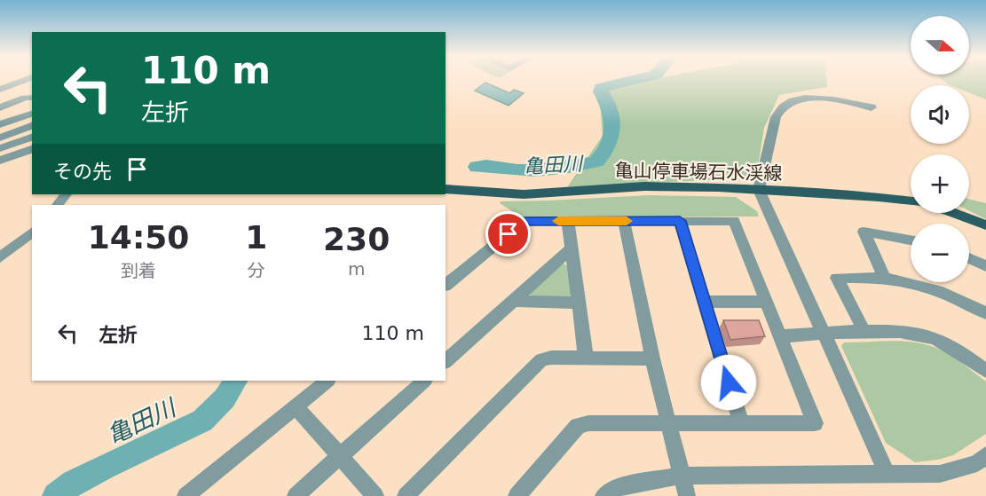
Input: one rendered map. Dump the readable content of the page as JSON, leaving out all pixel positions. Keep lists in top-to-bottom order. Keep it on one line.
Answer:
{"streets":{"main road":["亀山停車場石水渓線"]},"water":["亀田川"],"north":"right","page":{"map_buttons":["+","−"],"turn":["110 m","左折"],"then":"その先","eta":["14:50","到着","1","分","230","m"],"list":[{"name":"左折","value":"110 m"}]}}
